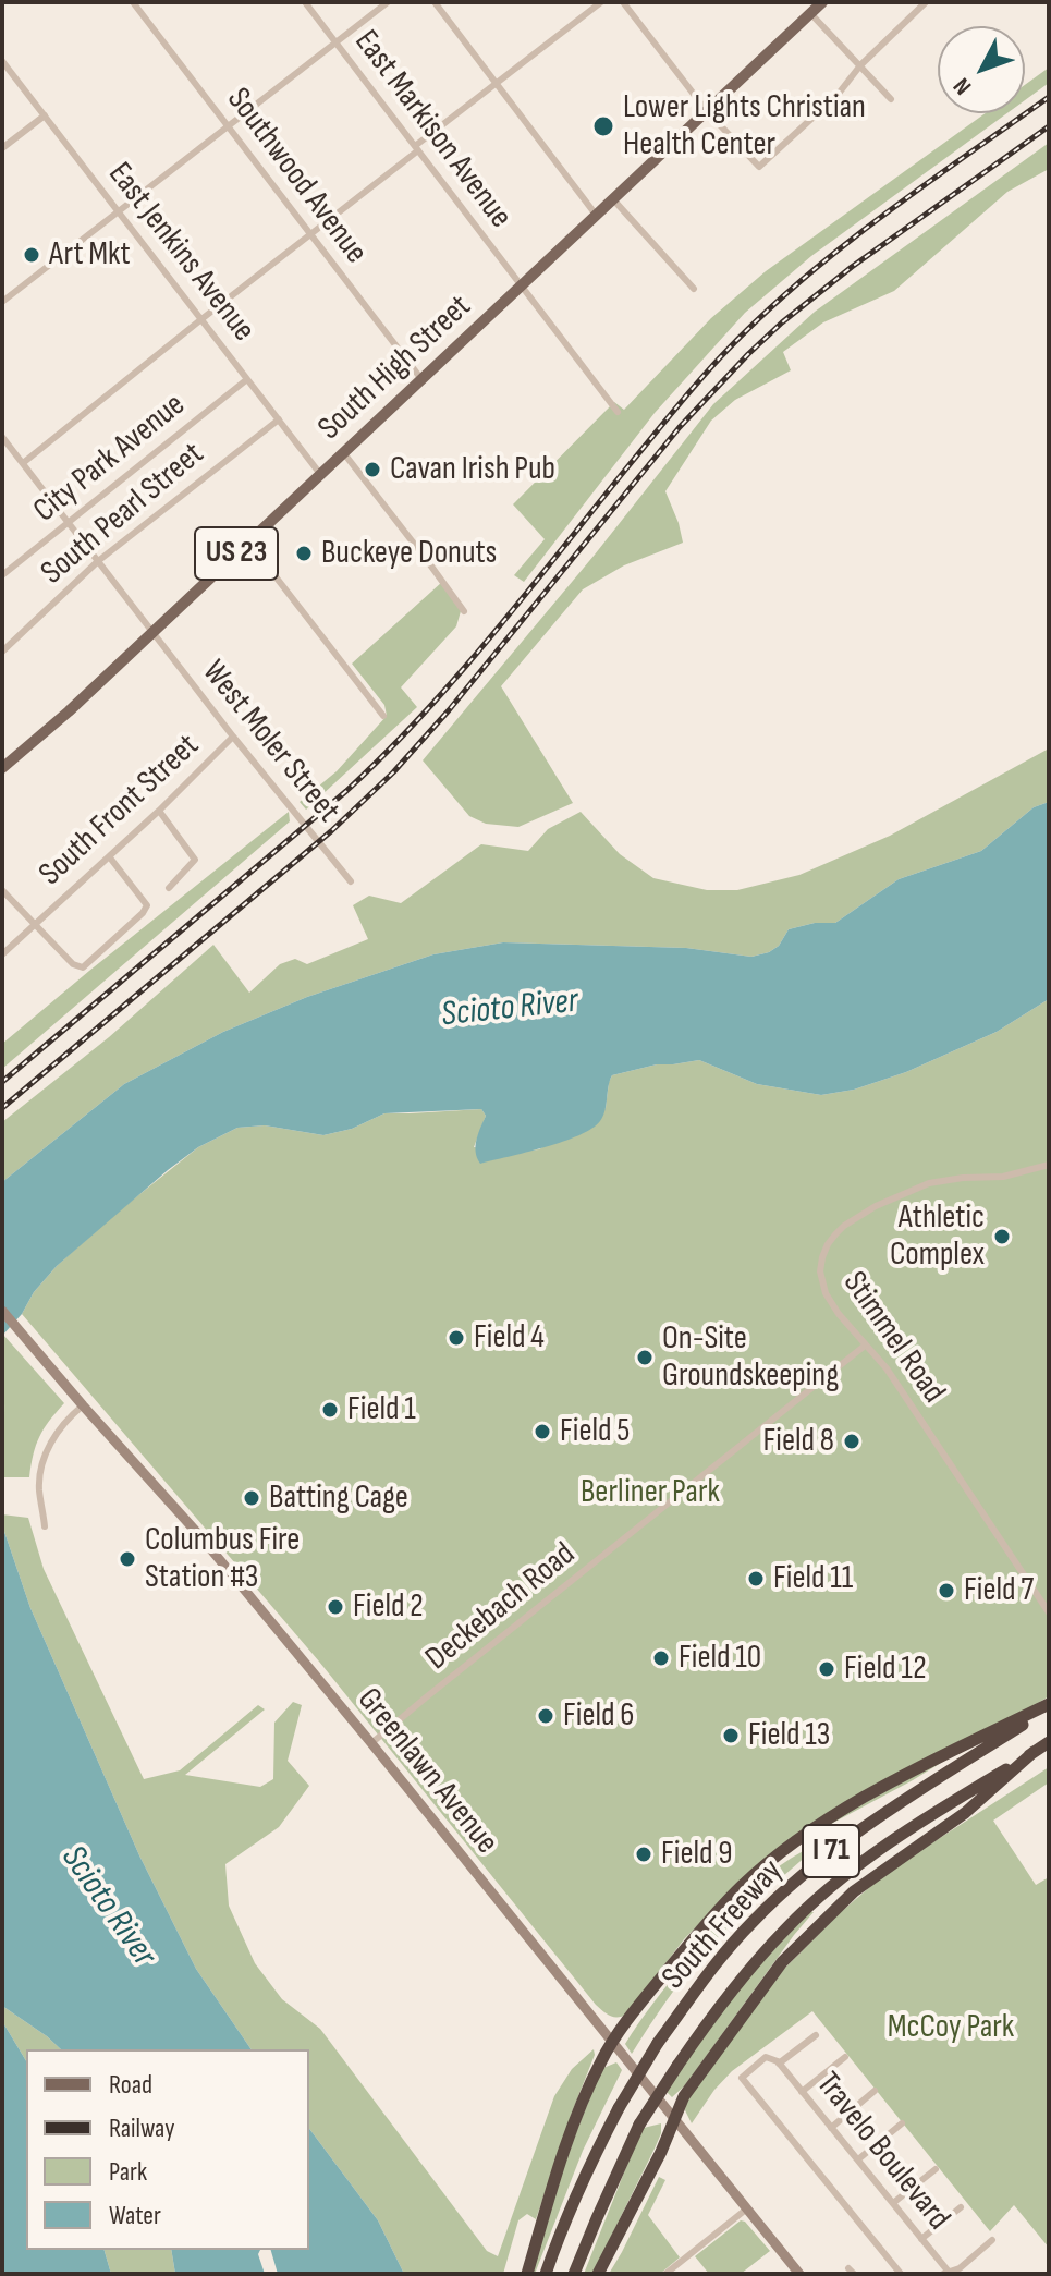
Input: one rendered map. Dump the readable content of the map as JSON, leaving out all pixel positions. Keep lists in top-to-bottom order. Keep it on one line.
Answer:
{"streets":{"highway":["I 71","South Freeway"],"main road":["South High Street","US 23","Greenlawn Avenue"],"street":["East Markison Avenue","Southwood Avenue","East Jenkins Avenue","City Park Avenue","South Pearl Street","West Moler Street","South Front Street","Stimmel Road","Deckebach Road","Travelo Boulevard"]},"crossings":[["East Markison Avenue","South High Street"],["Southwood Avenue","South High Street"],["East Jenkins Avenue","South High Street"],["East Jenkins Avenue","City Park Avenue"],["East Jenkins Avenue","South Pearl Street"],["South High Street","West Moler Street"],["City Park Avenue","West Moler Street"],["South Pearl Street","West Moler Street"],["West Moler Street","South Front Street"],["Stimmel Road","Deckebach Road"],["Deckebach Road","Greenlawn Avenue"]],"water":["Scioto River"],"parks":["Berliner Park","McCoy Park"],"places":["Lower Lights Christian Health Center","Art Mkt","Cavan Irish Pub","Buckeye Donuts","Athletic Complex","Field 4","On-Site Groundskeeping","Field 1","Field 5","Field 8","Batting Cage","Columbus Fire Station #3","Field 11","Field 7","Field 2","Field 10","Field 12","Field 6","Field 13","Field 9"],"legend":["Road","Railway","Park","Water"],"north":"bottom left"}
